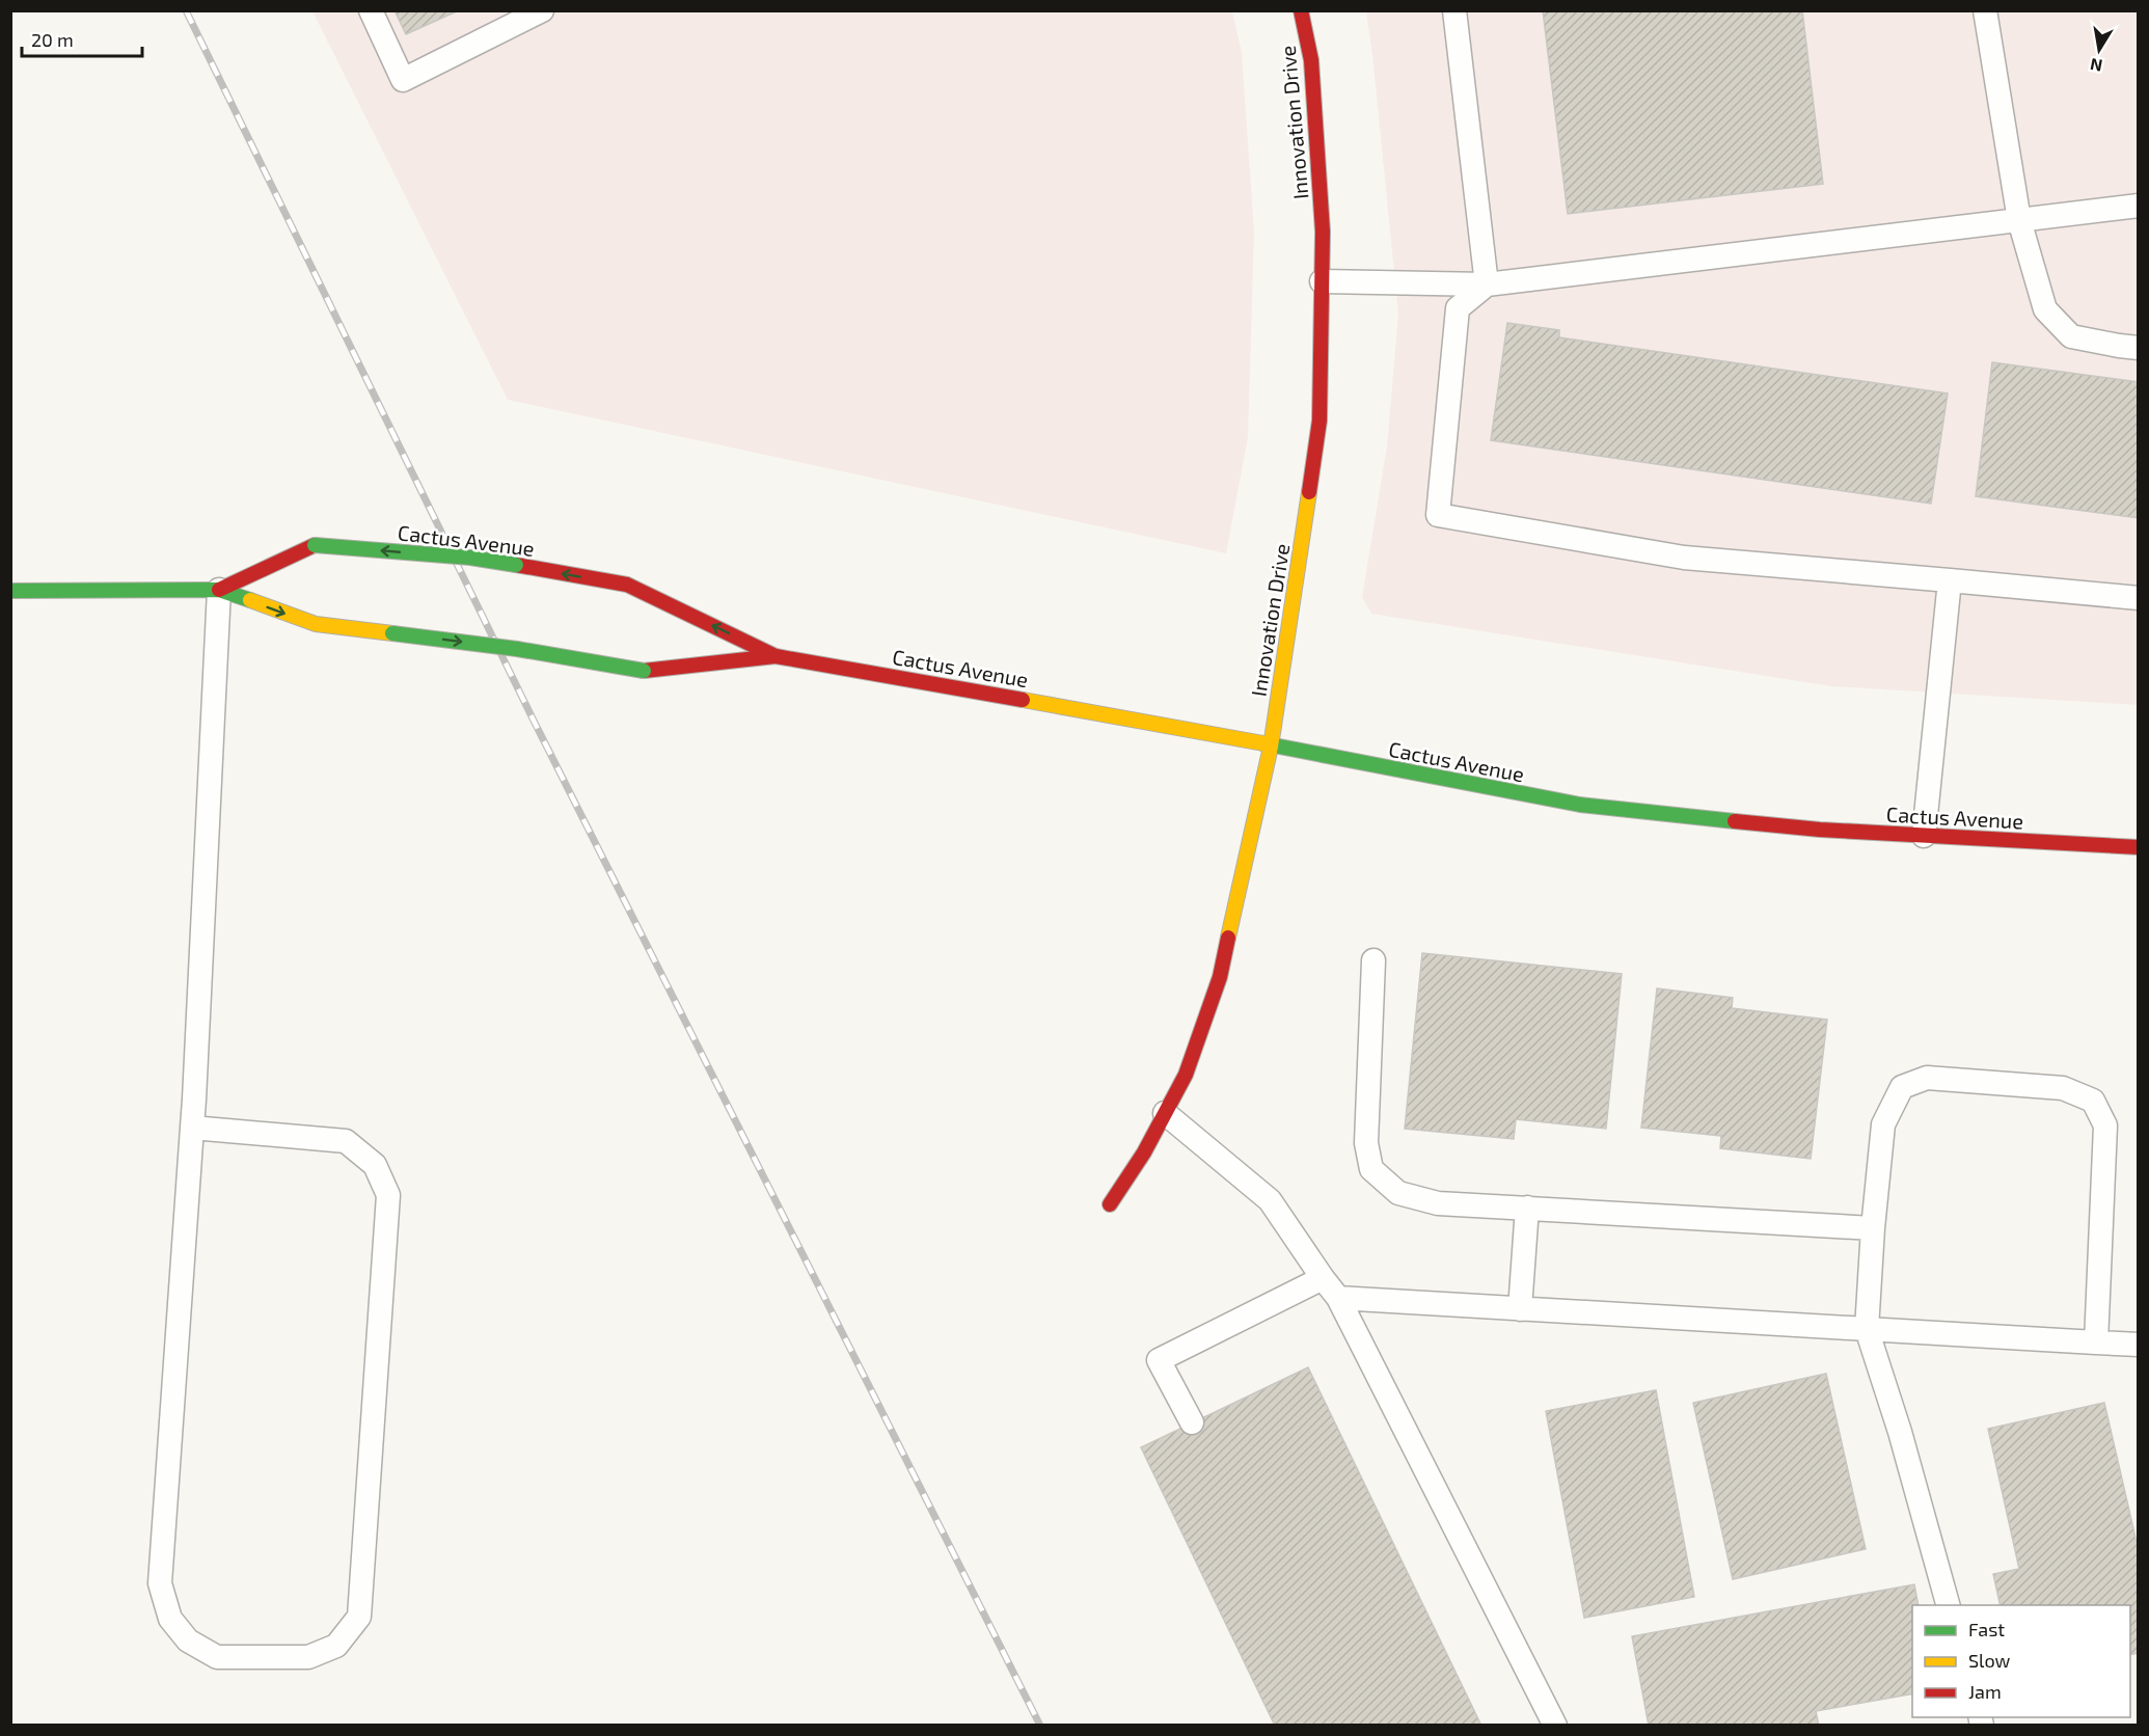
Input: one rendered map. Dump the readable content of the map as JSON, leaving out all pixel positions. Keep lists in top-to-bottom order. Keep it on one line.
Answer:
{"streets":{"main road":["Innovation Drive","Cactus Avenue"]},"crossings":[["Innovation Drive","Cactus Avenue"]],"legend":["Fast","Slow","Jam"],"scale_bar":"20 m","north":"bottom"}
